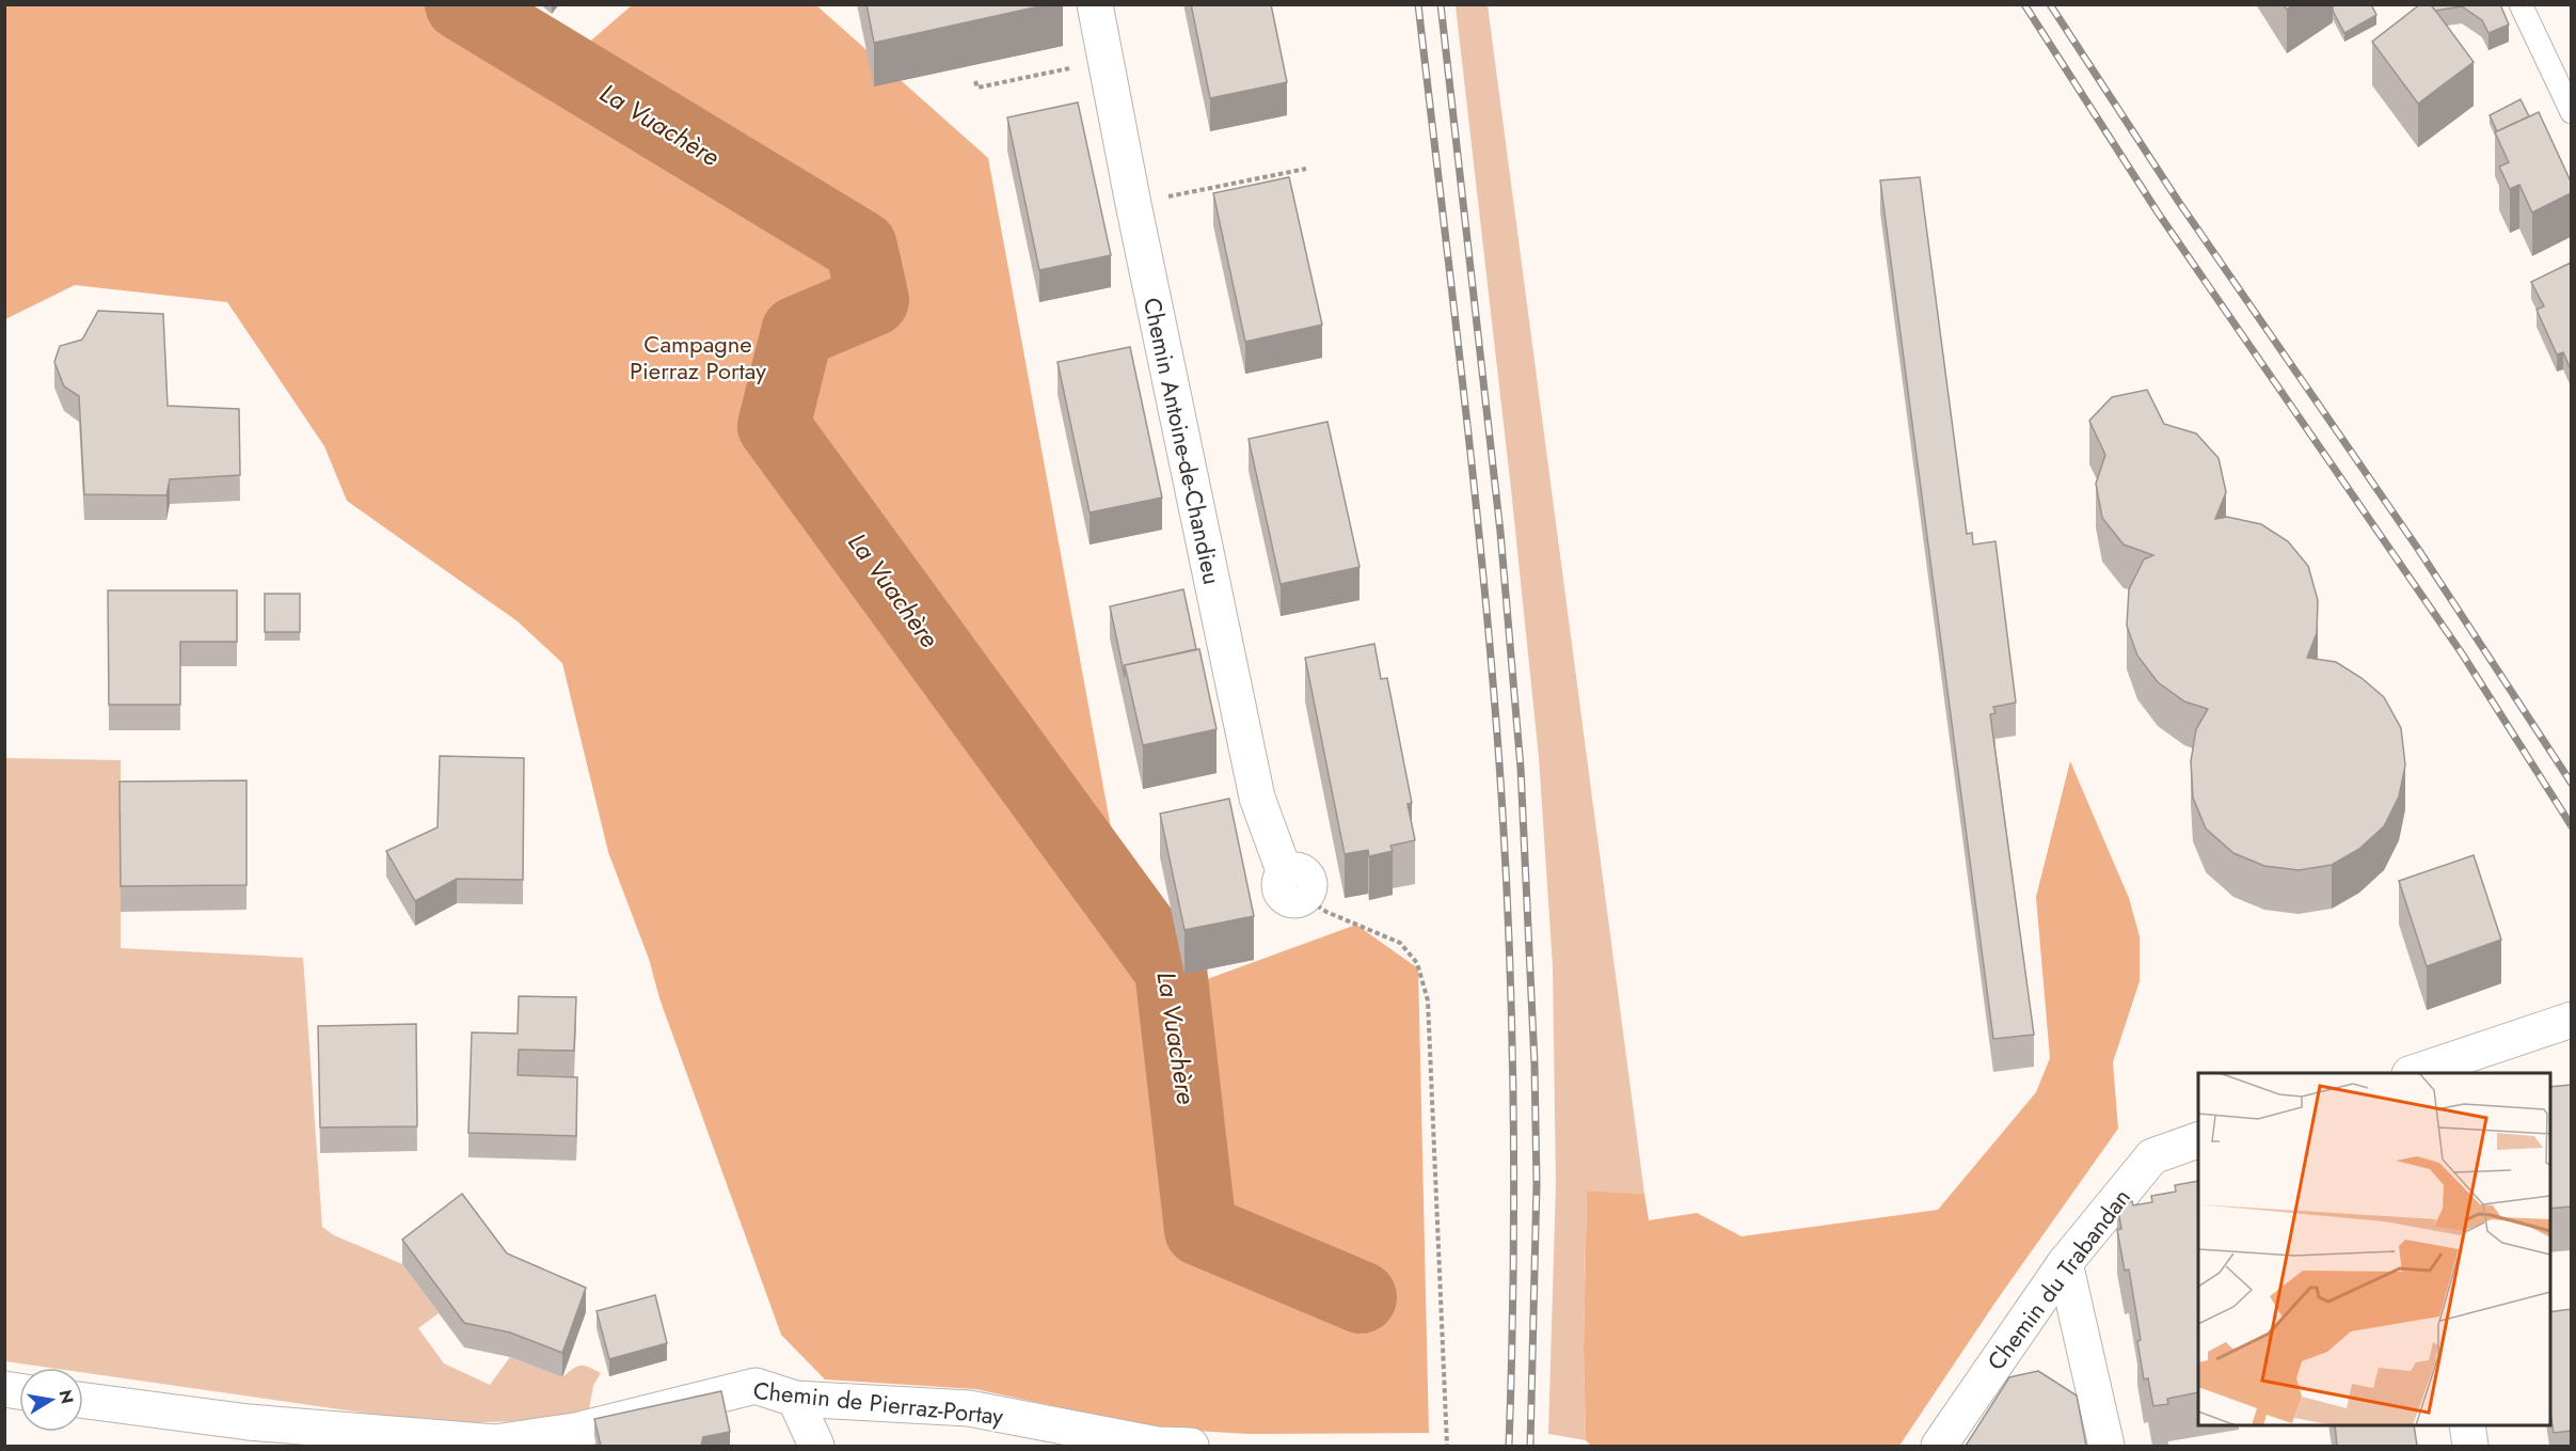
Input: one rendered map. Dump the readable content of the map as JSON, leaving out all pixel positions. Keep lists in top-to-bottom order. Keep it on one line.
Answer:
{"streets":{"street":["Chemin Antoine-de-Chandieu","Chemin du Trabandan","Chemin de Pierraz-Portay"]},"water":["La Vuachère"],"parks":["Campagne Pierraz Portay"],"north":"right"}
